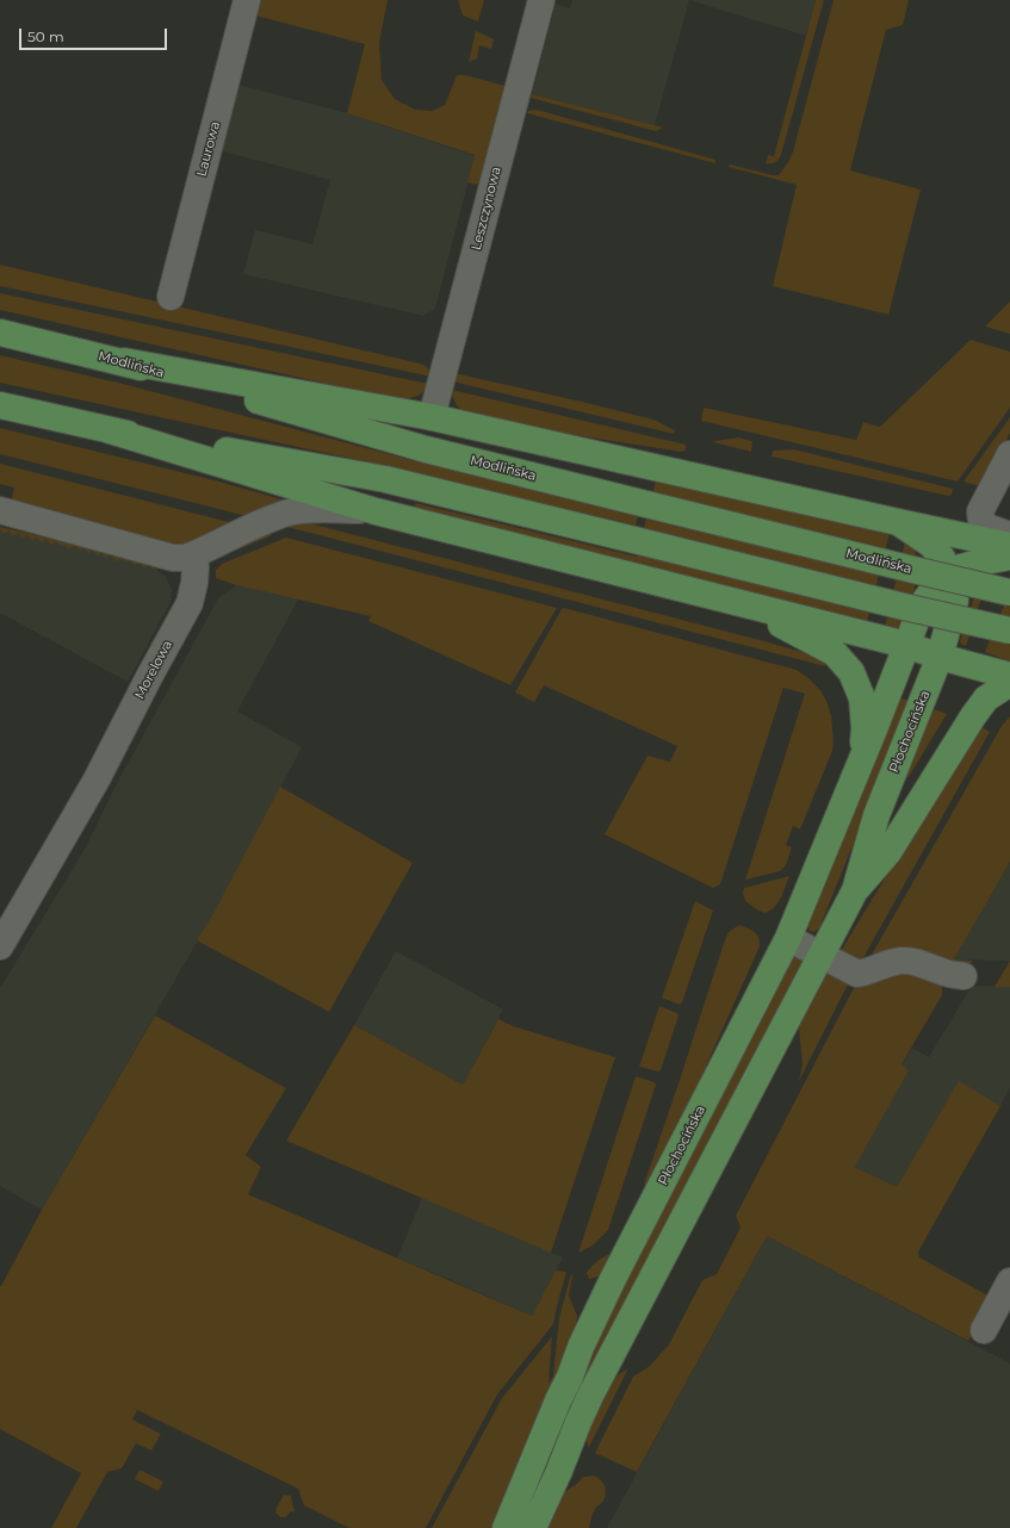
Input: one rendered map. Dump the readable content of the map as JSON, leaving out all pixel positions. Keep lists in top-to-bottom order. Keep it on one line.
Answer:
{"streets":{"main road":["Modlińska","Płochocińska"],"street":["Laurowa","Leszczynowa","Morelowa"]},"scale_bar":"50 m"}
